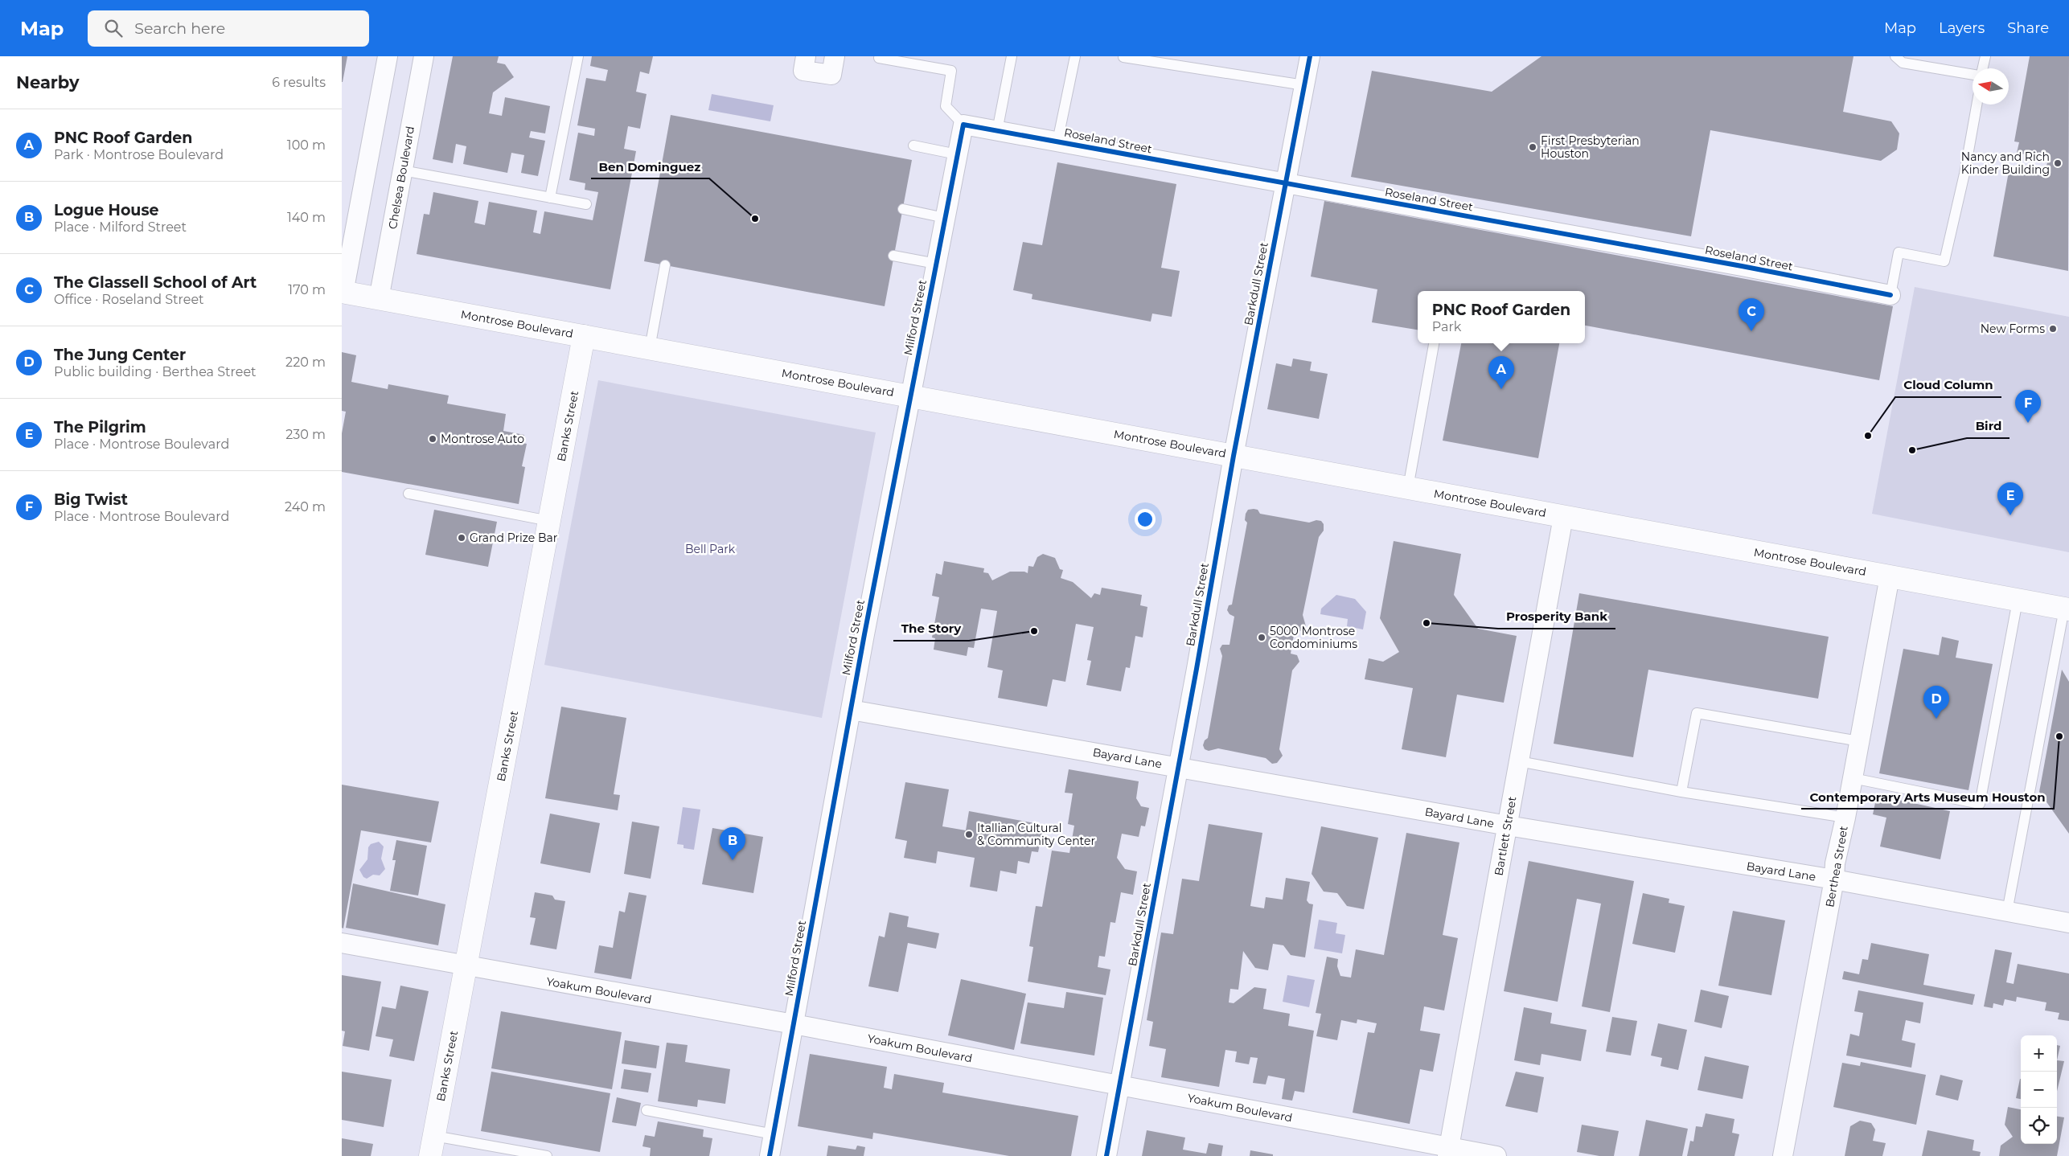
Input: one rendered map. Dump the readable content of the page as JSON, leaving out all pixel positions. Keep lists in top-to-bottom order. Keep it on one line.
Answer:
{"streets":{"main road":["Montrose Boulevard","Banks Street"],"street":["Roseland Street","Chelsea Boulevard","Barkdull Street","Milford Street","Bayard Lane","Bartlett Street","Berthea Street","Yoakum Boulevard"]},"crossings":[["Roseland Street","Barkdull Street"],["Roseland Street","Milford Street"],["Chelsea Boulevard","Montrose Boulevard"],["Barkdull Street","Montrose Boulevard"],["Barkdull Street","Bayard Lane"],["Barkdull Street","Yoakum Boulevard"],["Milford Street","Montrose Boulevard"],["Milford Street","Bayard Lane"],["Milford Street","Yoakum Boulevard"],["Montrose Boulevard","Banks Street"],["Montrose Boulevard","Bartlett Street"],["Montrose Boulevard","Berthea Street"],["Banks Street","Yoakum Boulevard"],["Bayard Lane","Bartlett Street"],["Bayard Lane","Berthea Street"],["Bartlett Street","Yoakum Boulevard"]],"parks":["Bell Park"],"places":["First Presbyterian Houston","Nancy and Rich Kinder Building","Ben Dominguez","New Forms","Cloud Column","Montrose Auto","Bird","Grand Prize Bar","Prosperity Bank","The Story","5000 Montrose Condominiums","Contemporary Arts Museum Houston","Itallian Cultural & Community Center"],"north":"left","page":{"header":"Map","search":"Search here","nav":["Map","Layers","Share"],"heading":["Nearby","6 results"],"list":[{"mark":"A","name":"PNC Roof Garden","note":"Park · Montrose Boulevard","value":"100 m"},{"mark":"B","name":"Logue House","note":"Place · Milford Street","value":"140 m"},{"mark":"C","name":"The Glassell School of Art","note":"Office · Roseland Street","value":"170 m"},{"mark":"D","name":"The Jung Center","note":"Public building · Berthea Street","value":"220 m"},{"mark":"E","name":"The Pilgrim","note":"Place · Montrose Boulevard","value":"230 m"},{"mark":"F","name":"Big Twist","note":"Place · Montrose Boulevard","value":"240 m"}],"popup":["PNC Roof Garden","Park"],"pins":["C","A","F","E","D","B"],"map_buttons":["+","−"]}}
